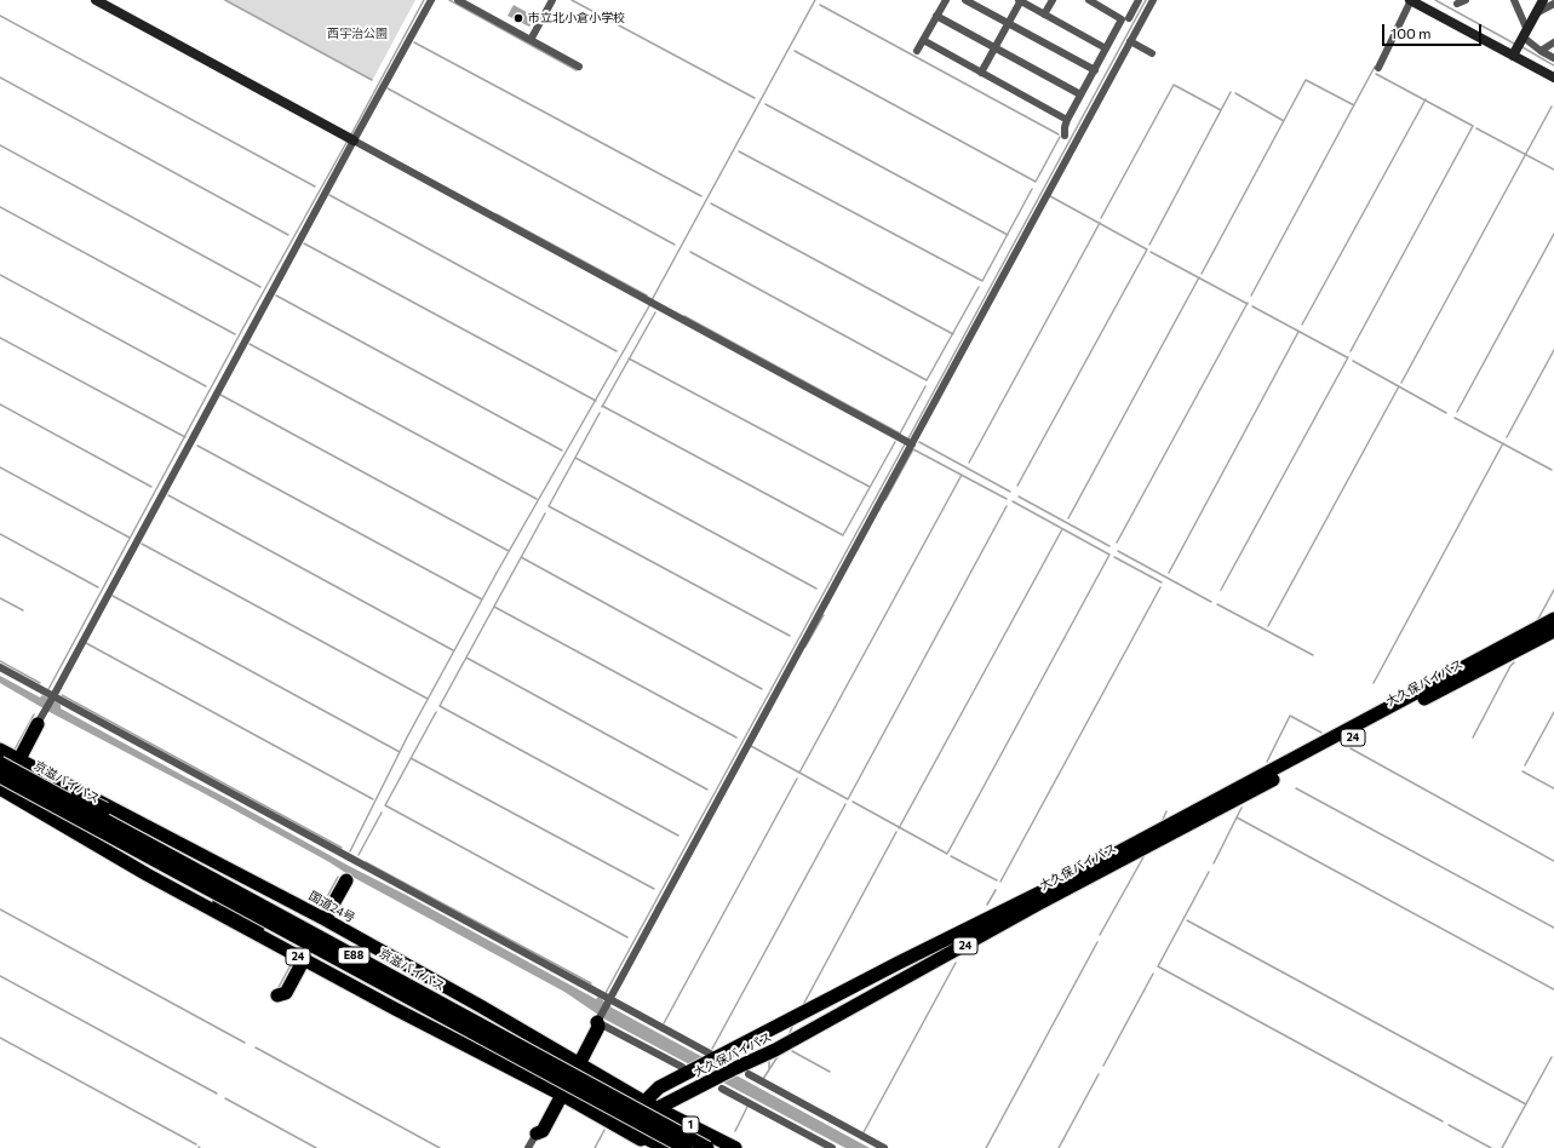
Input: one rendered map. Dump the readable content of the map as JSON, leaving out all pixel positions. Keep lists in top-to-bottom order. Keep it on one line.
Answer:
{"streets":{"highway":["大久保バイパス","24","京滋バイパス","国道24号","E88","1"]},"crossings":[["大久保バイパス","24"],["大久保バイパス","国道24号"],["大久保バイパス","1"],["国道24号","1"]],"parks":["西宇治公園"],"places":["市立北小倉小学校"],"scale_bar":"100 m"}
